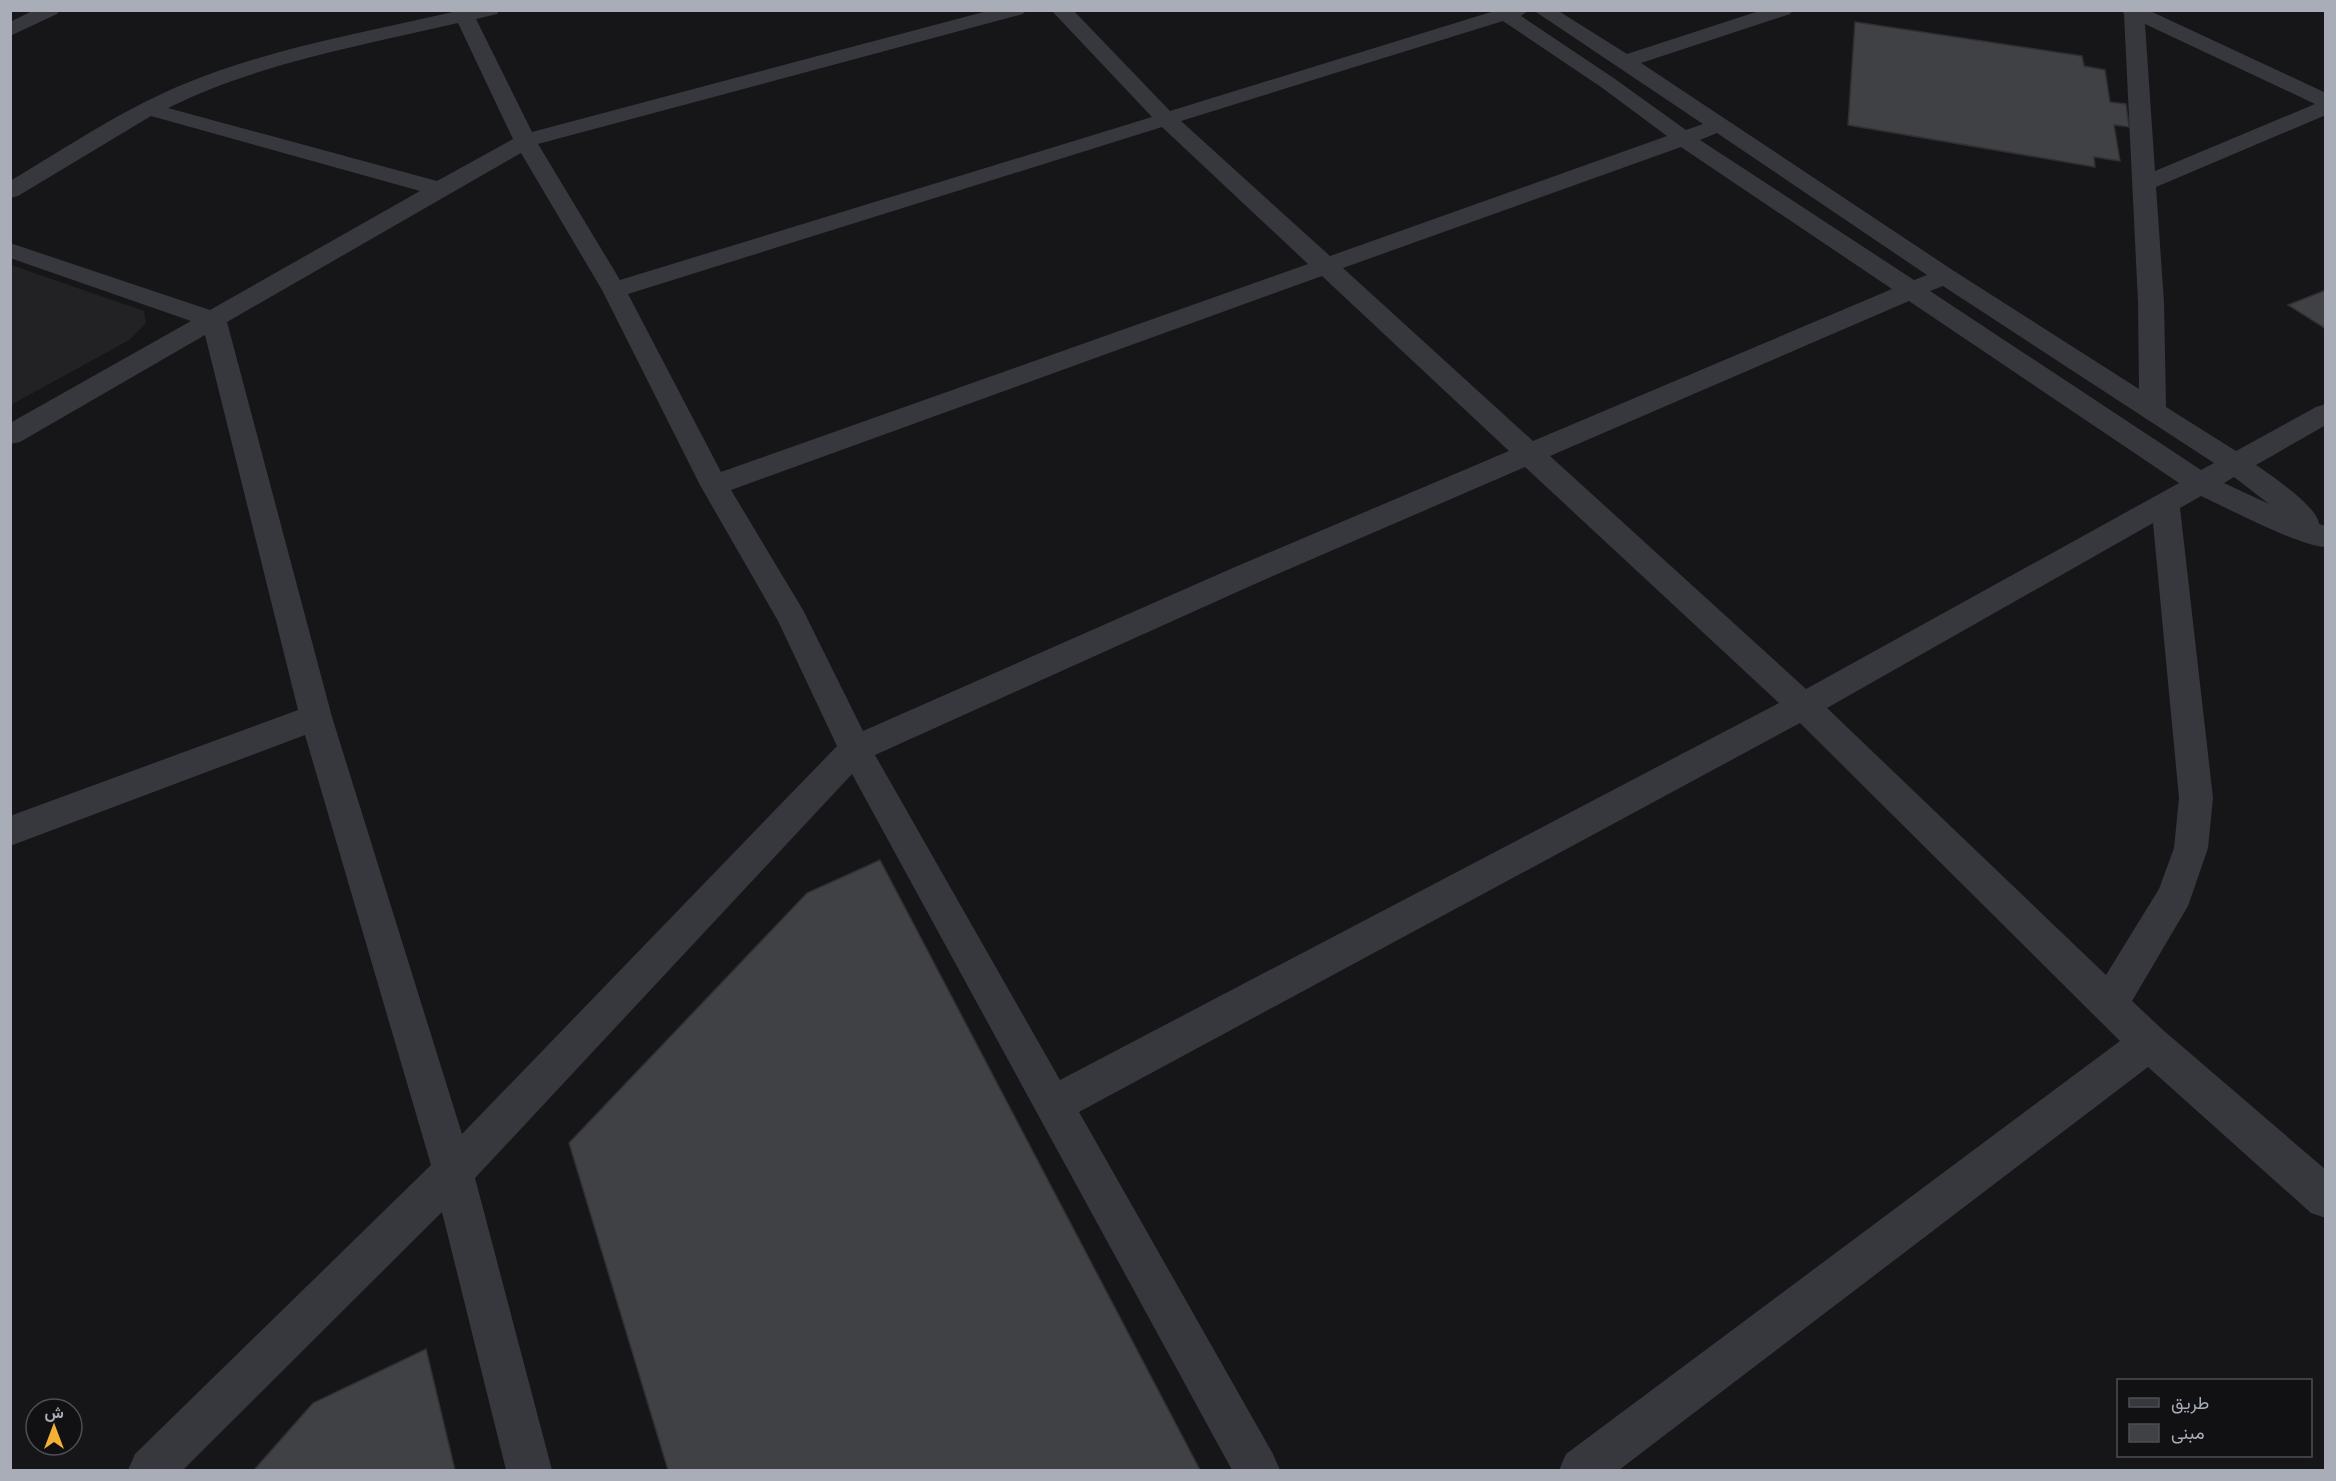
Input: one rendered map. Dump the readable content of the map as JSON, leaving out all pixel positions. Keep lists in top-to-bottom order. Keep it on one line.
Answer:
{"legend":["طريق","مبنى"],"north":"top"}
